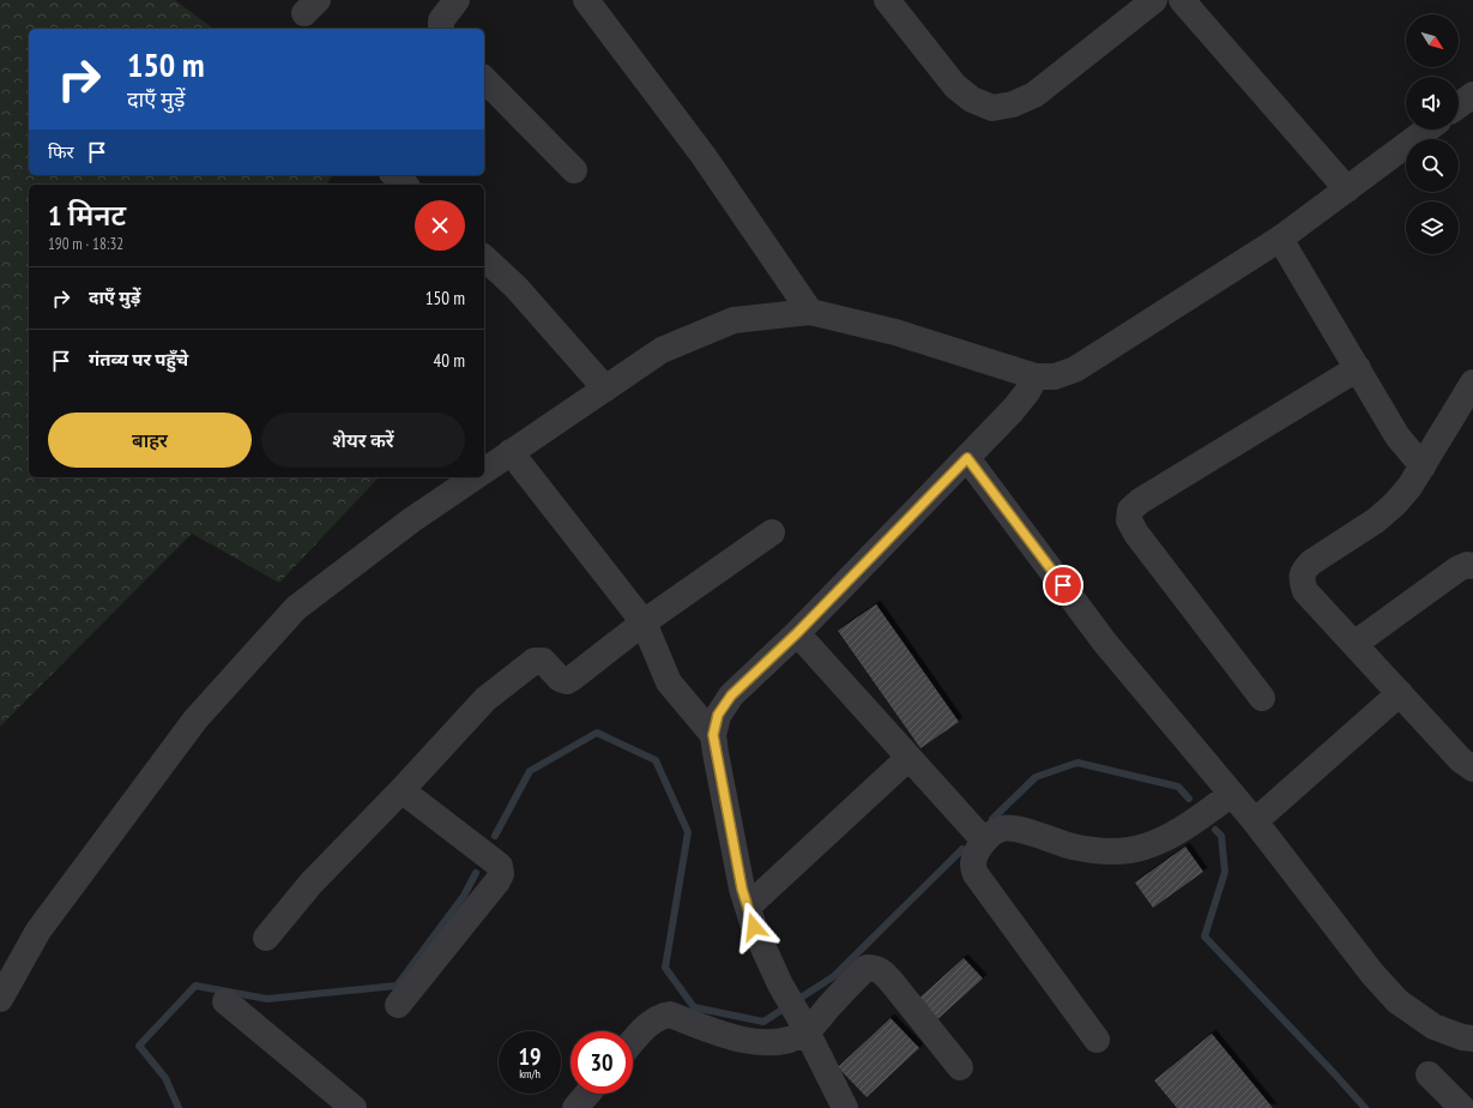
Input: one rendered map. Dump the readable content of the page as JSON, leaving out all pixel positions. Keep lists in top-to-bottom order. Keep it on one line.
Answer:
{"north":"bottom right","page":{"turn":["150 m","दाएँ मुड़ें"],"then":"फिर","heading":["1 मिनट","190 m · 18:32"],"list":[{"name":"दाएँ मुड़ें","value":"150 m"},{"name":"गंतव्य पर पहुँचे","value":"40 m"}],"buttons":["बाहर","शेयर करें"],"speed":"19 km/h","limit":"30"}}
